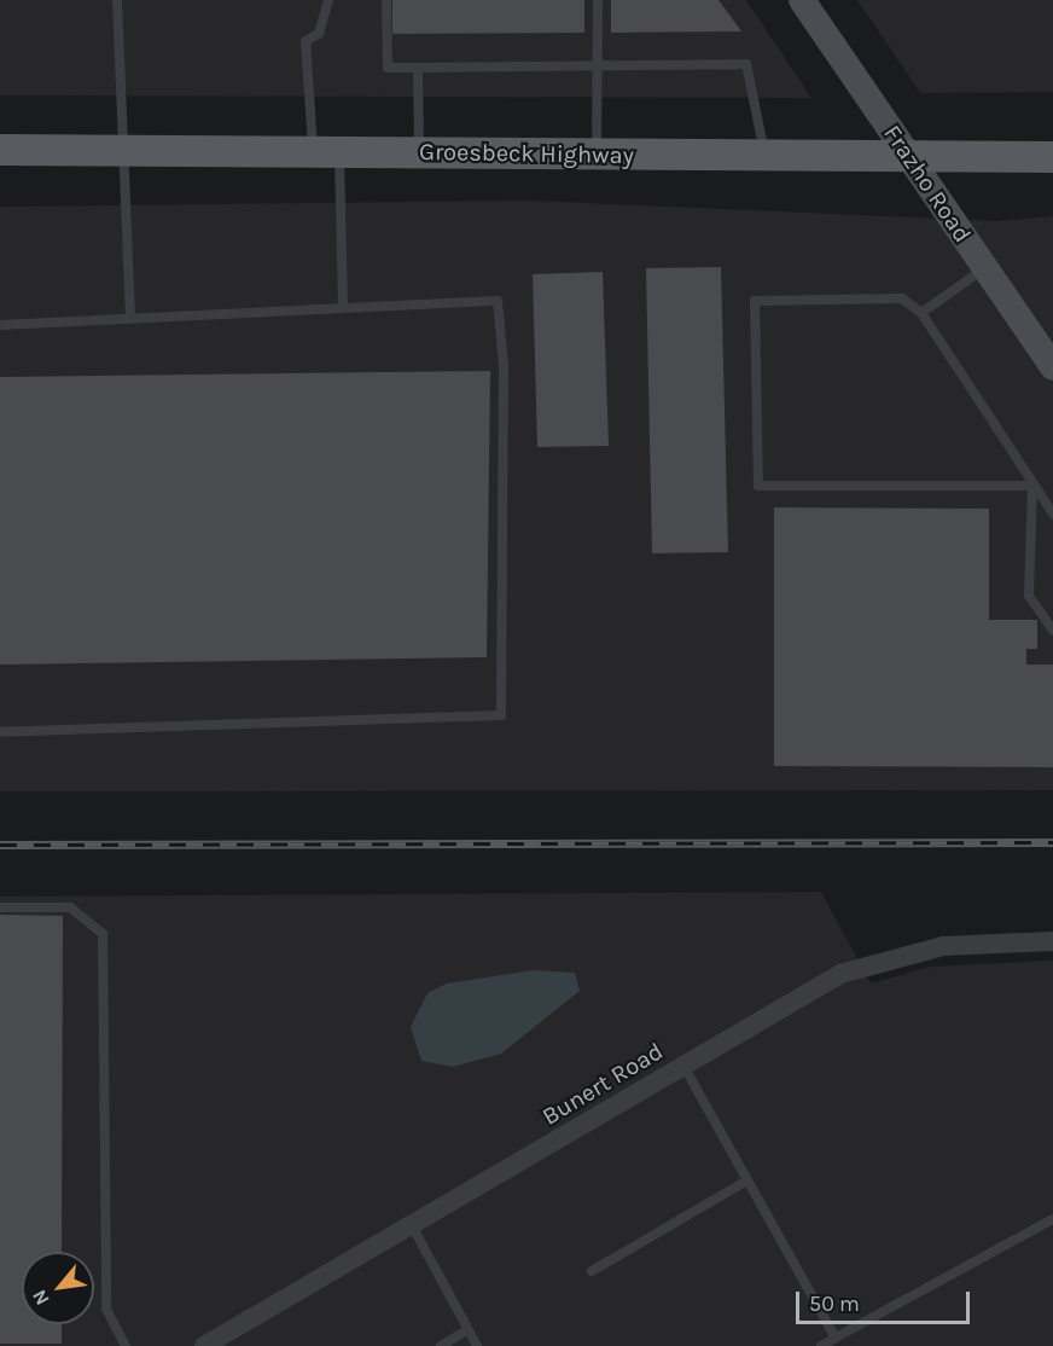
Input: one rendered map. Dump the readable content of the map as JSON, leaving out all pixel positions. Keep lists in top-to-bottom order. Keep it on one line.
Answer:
{"streets":{"main road":["Groesbeck Highway"],"street":["Frazho Road","Bunert Road"]},"crossings":[["Groesbeck Highway","Frazho Road"]],"scale_bar":"50 m","north":"bottom left"}
